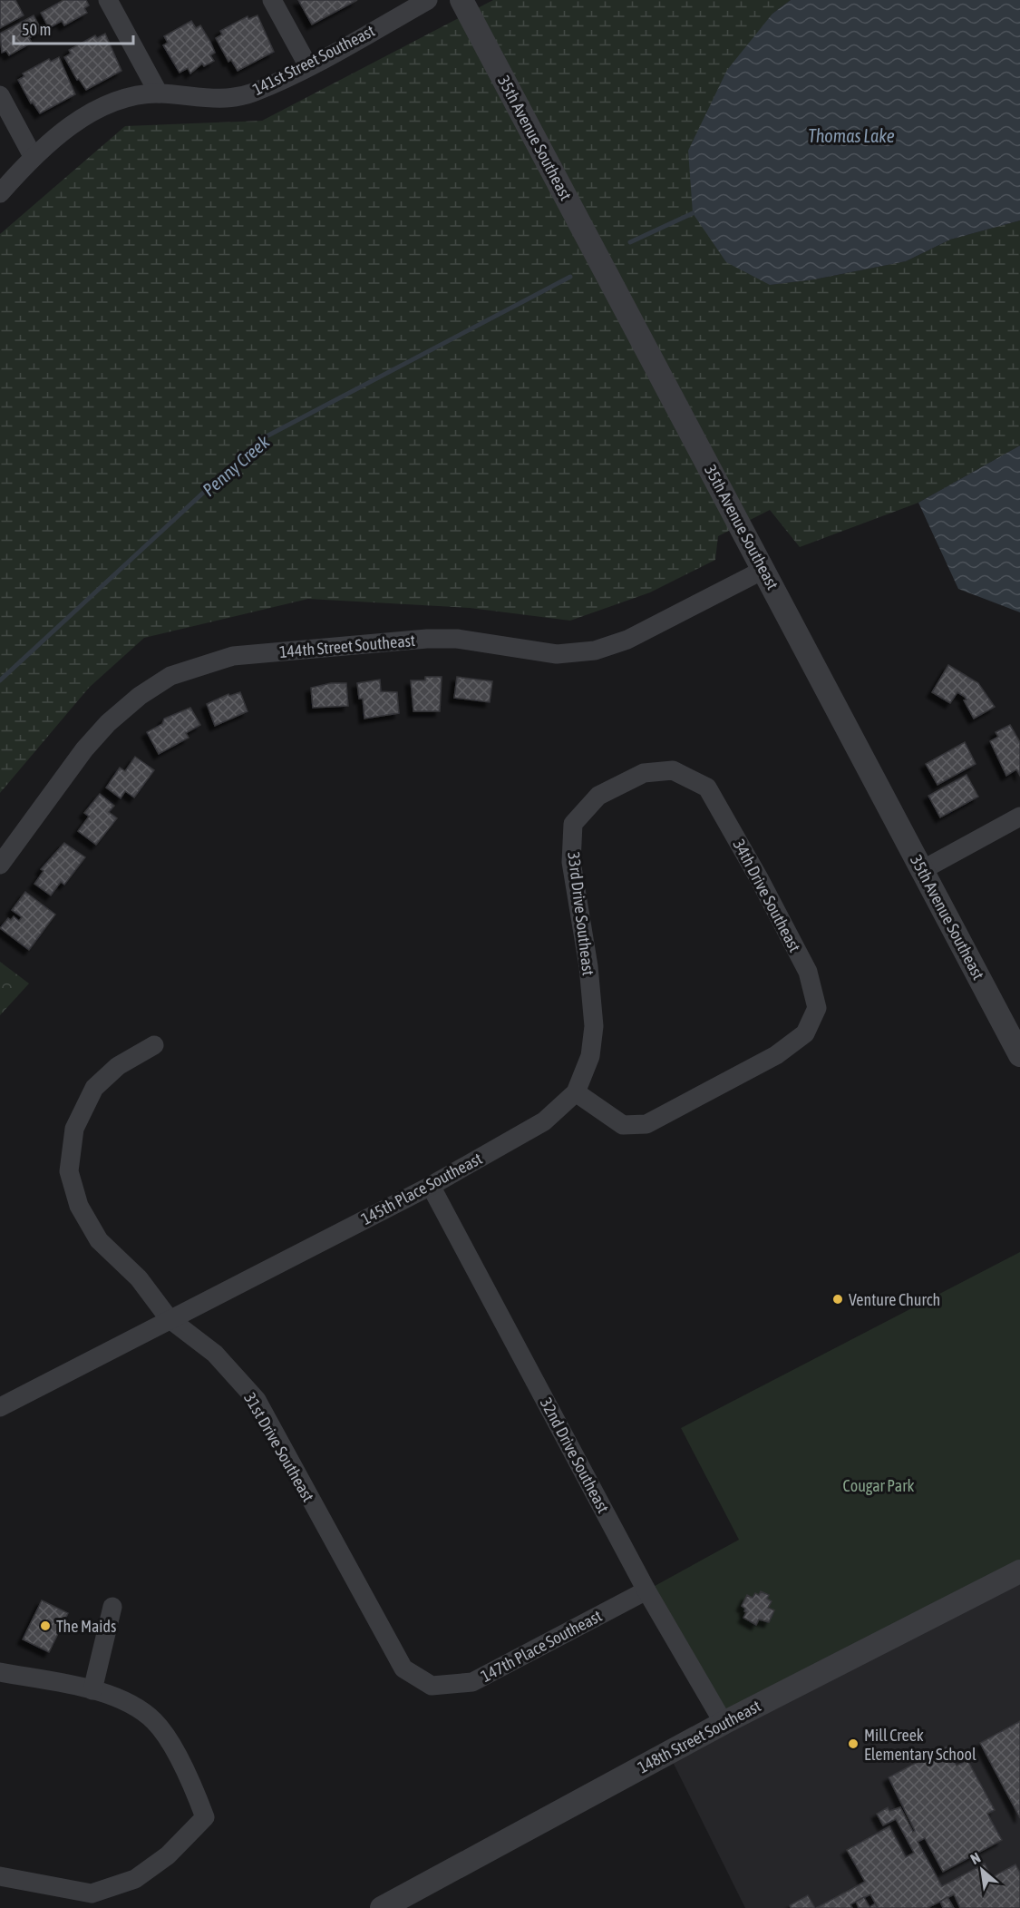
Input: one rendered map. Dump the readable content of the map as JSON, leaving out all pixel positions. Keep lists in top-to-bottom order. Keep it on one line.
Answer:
{"streets":{"street":["141st Street Southeast","35th Avenue Southeast","144th Street Southeast","34th Drive Southeast","33rd Drive Southeast","145th Place Southeast","31st Drive Southeast","32nd Drive Southeast","147th Place Southeast","148th Street Southeast"]},"crossings":[["35th Avenue Southeast","144th Street Southeast"],["34th Drive Southeast","33rd Drive Southeast"],["34th Drive Southeast","145th Place Southeast"],["33rd Drive Southeast","145th Place Southeast"],["145th Place Southeast","31st Drive Southeast"],["145th Place Southeast","32nd Drive Southeast"],["31st Drive Southeast","147th Place Southeast"],["32nd Drive Southeast","147th Place Southeast"],["32nd Drive Southeast","148th Street Southeast"]],"water":["Thomas Lake","Penny Creek"],"parks":["Cougar Park"],"places":["Venture Church","The Maids","Mill Creek Elementary School"],"scale_bar":"50 m","north":"top left"}
